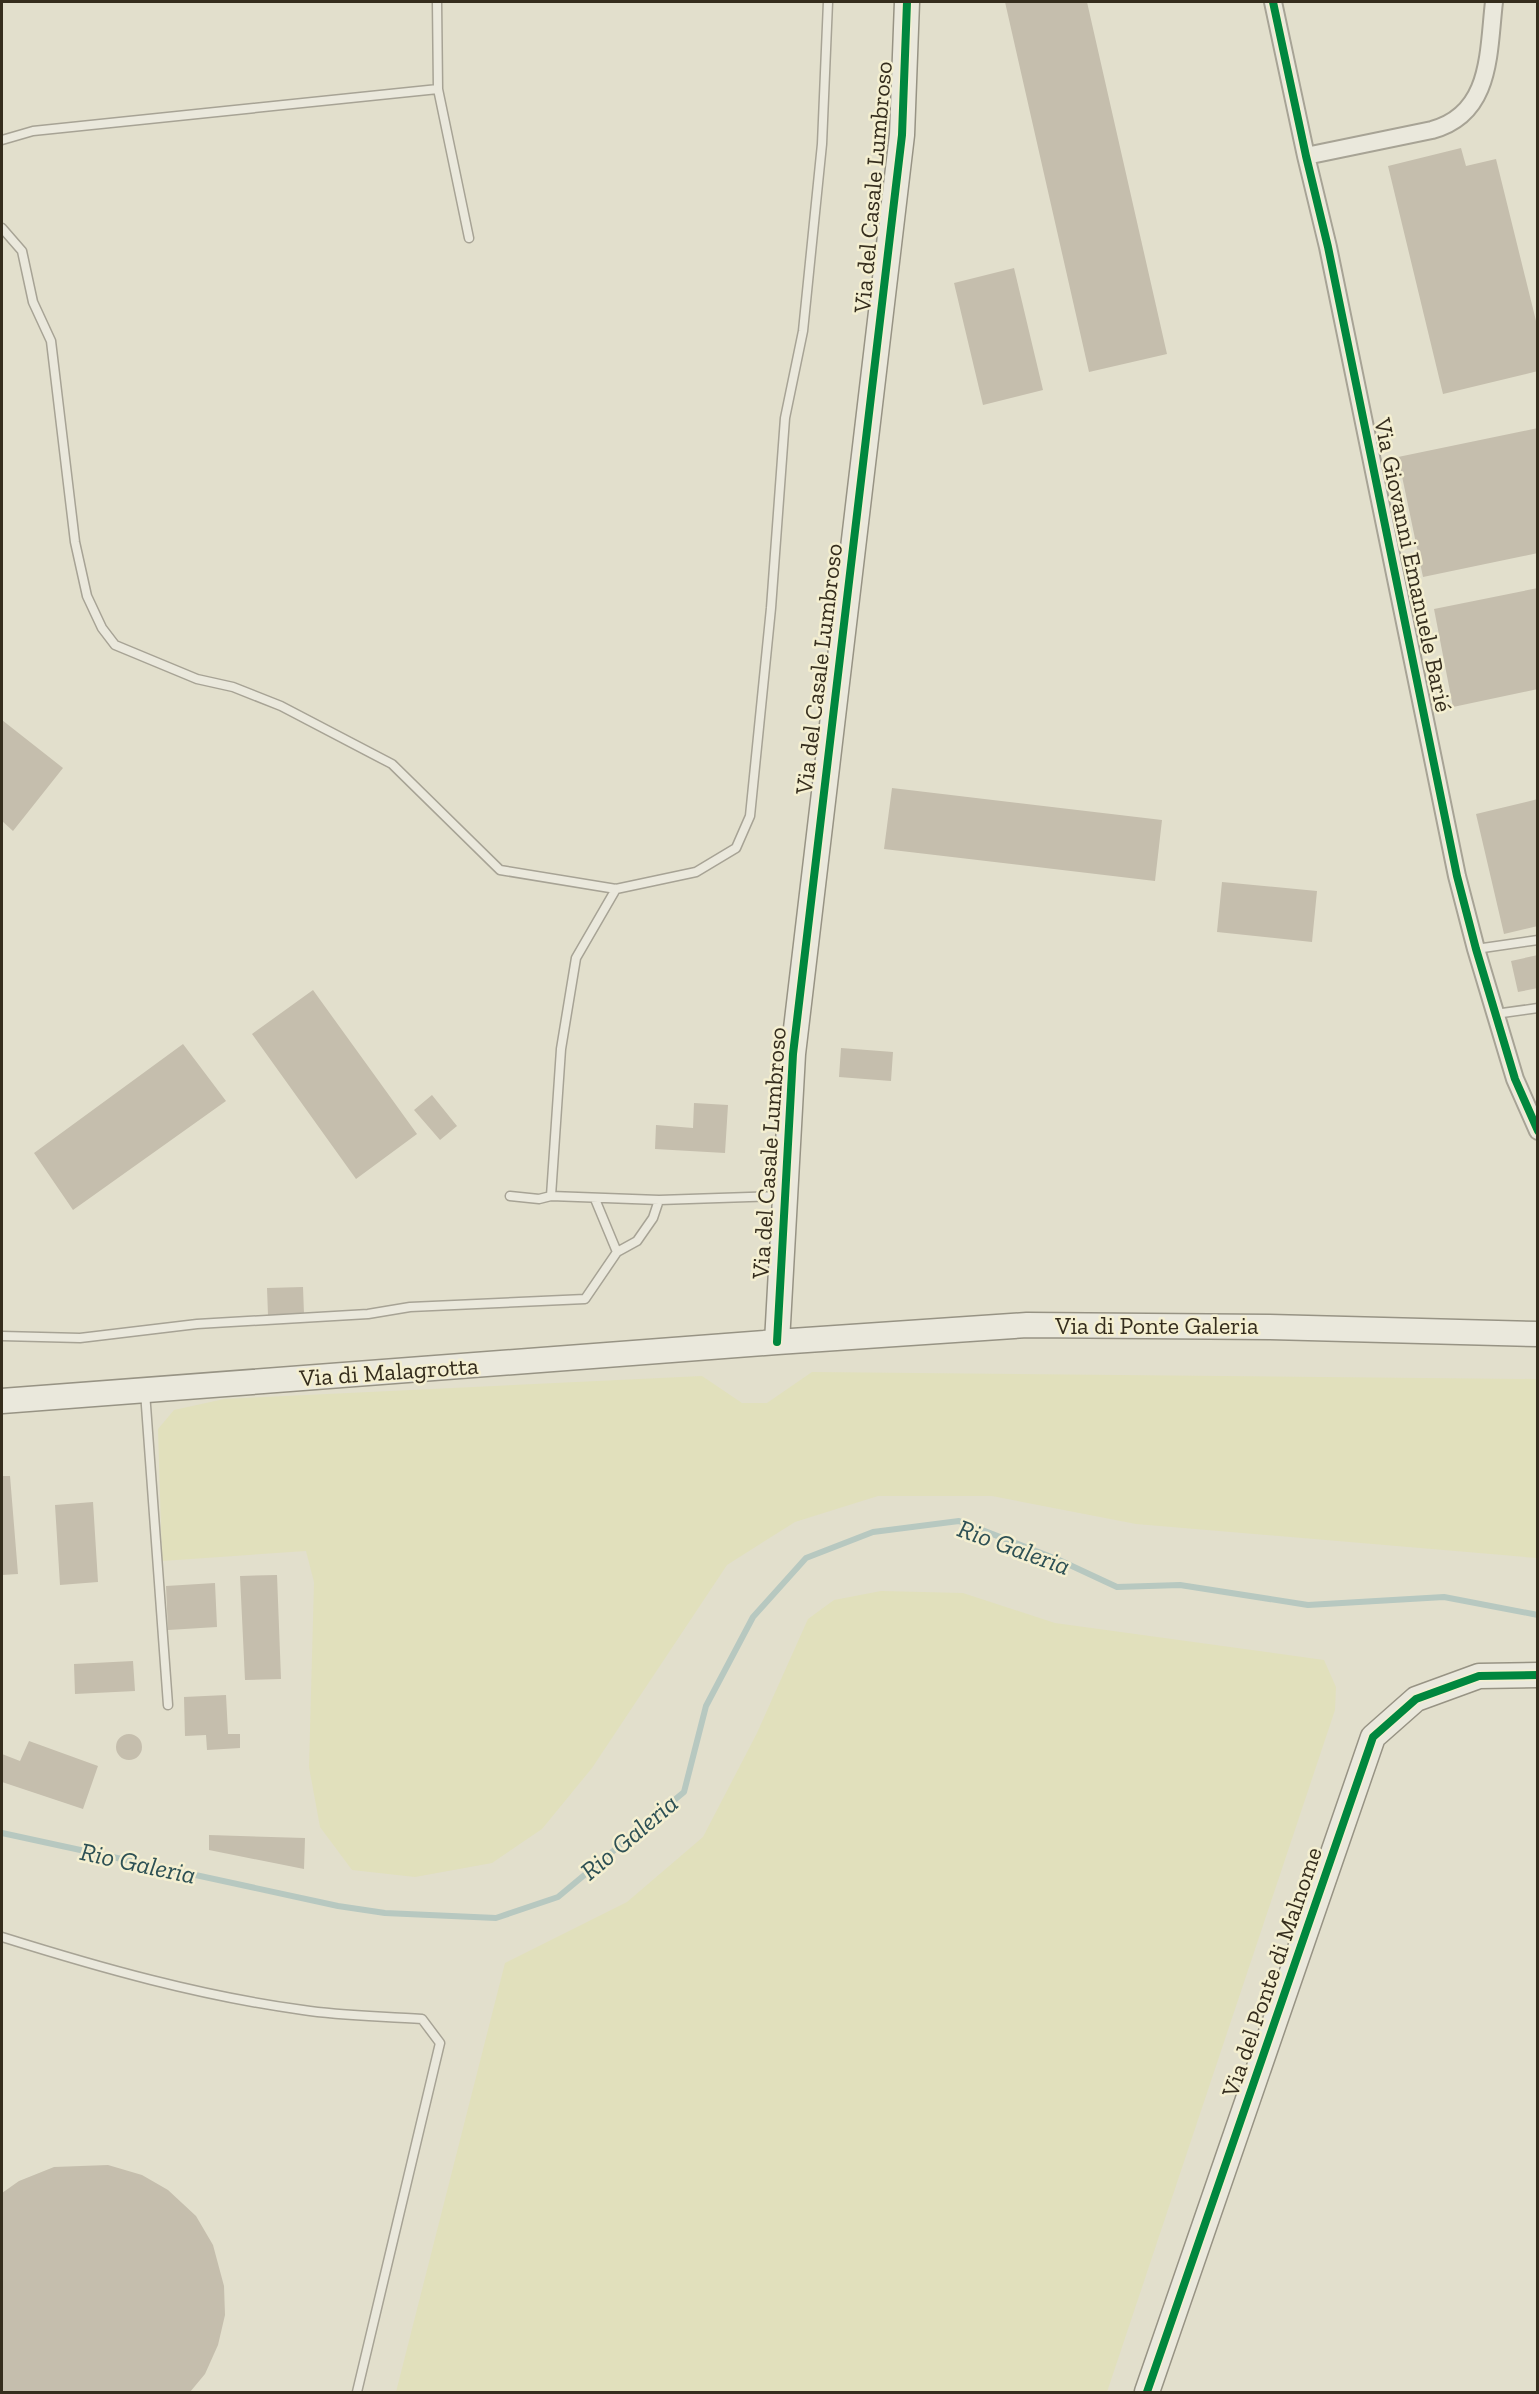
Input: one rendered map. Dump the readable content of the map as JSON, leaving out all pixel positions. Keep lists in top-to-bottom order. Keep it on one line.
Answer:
{"streets":{"street":["Via del Casale Lumbroso","Via Giovanni Emanuele Barié","Via di Ponte Galeria","Via di Malagrotta","Via del Ponte di Malnome"]},"crossings":[["Via del Casale Lumbroso","Via di Ponte Galeria"],["Via del Casale Lumbroso","Via di Malagrotta"],["Via di Ponte Galeria","Via di Malagrotta"]],"water":["Rio Galeria"]}
